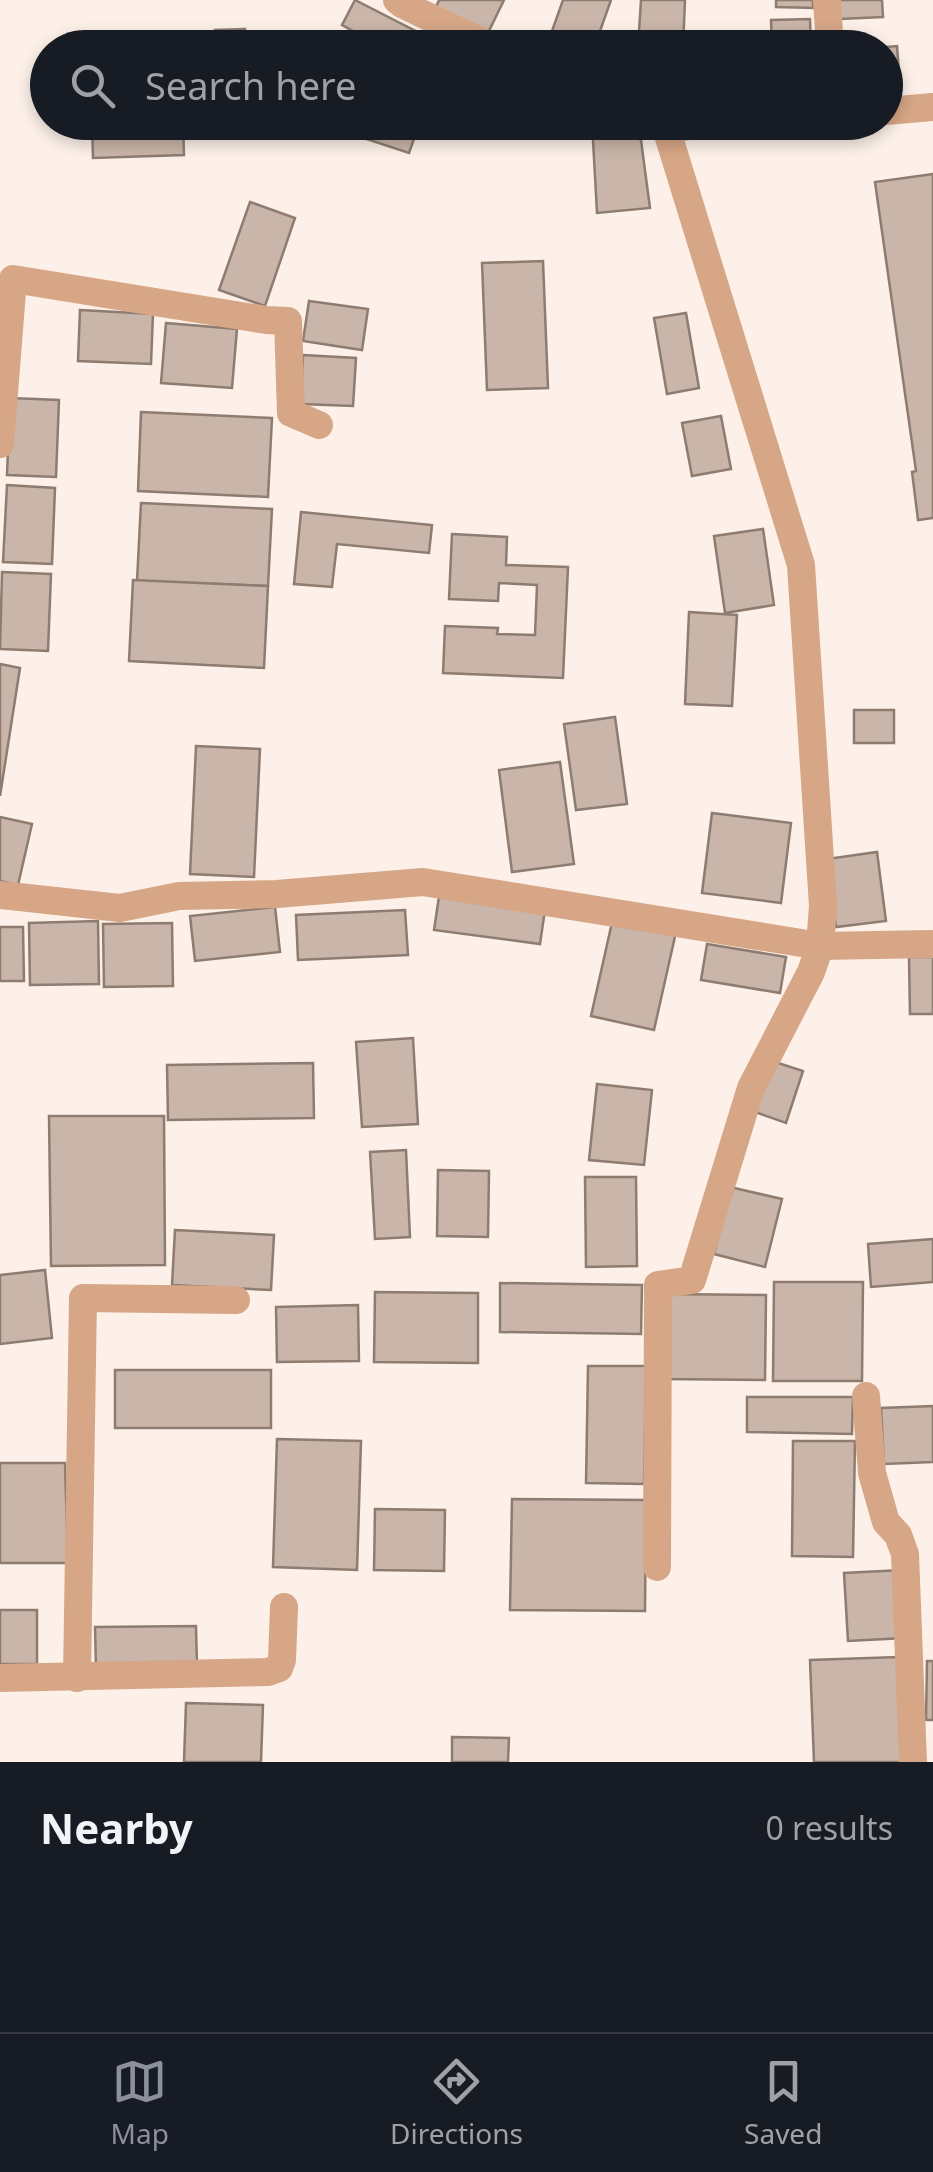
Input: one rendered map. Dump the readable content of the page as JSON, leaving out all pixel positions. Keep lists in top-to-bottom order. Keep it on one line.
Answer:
{"page":{"search":"Search here","heading":["Nearby","0 results"],"nav":["Map","Directions","Saved"]}}
